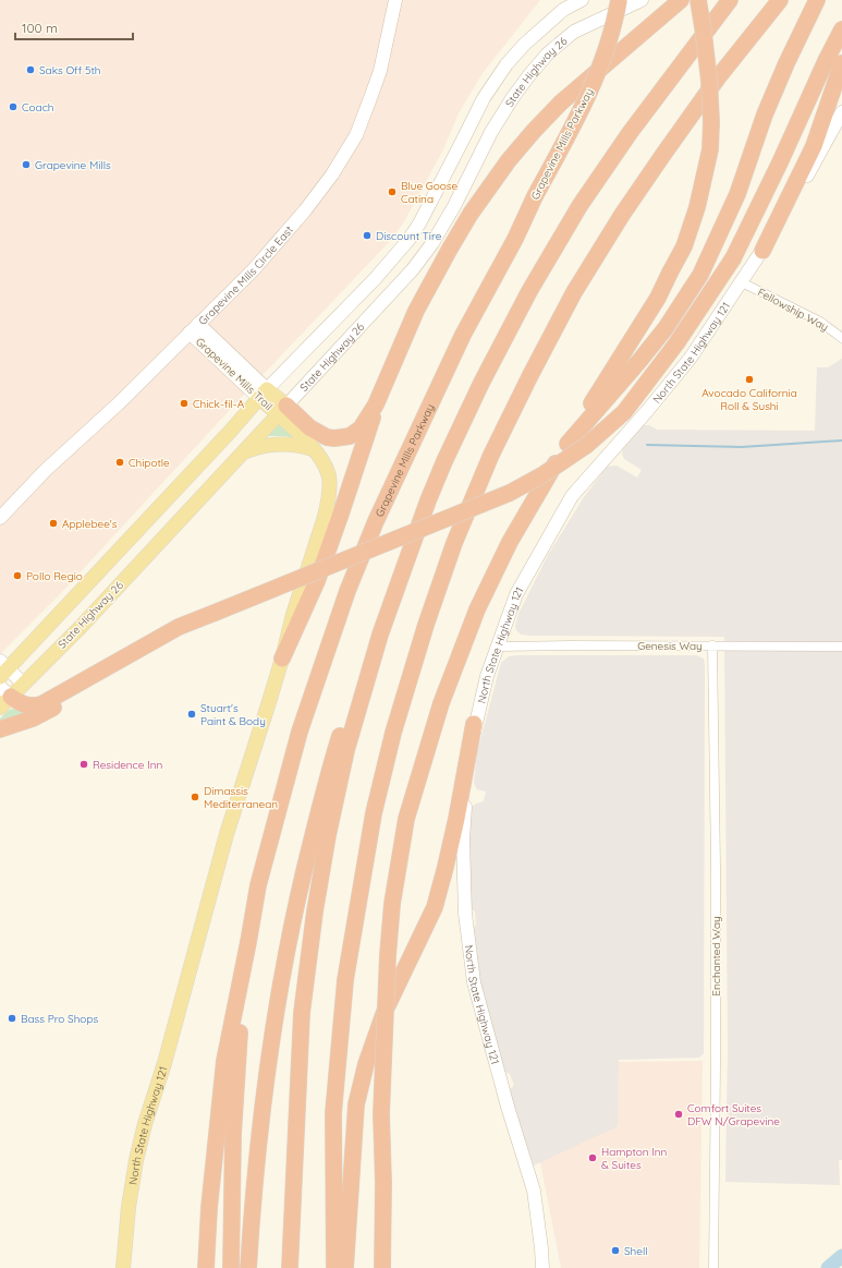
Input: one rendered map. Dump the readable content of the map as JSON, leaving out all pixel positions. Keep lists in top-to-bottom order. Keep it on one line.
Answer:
{"streets":{"highway":["Grapevine Mills Parkway"],"main road":["State Highway 26","Grapevine Mills Circle East","North State Highway 121","Grapevine Mills Trail"],"street":["Fellowship Way","Genesis Way","Enchanted Way"]},"crossings":[["State Highway 26","Grapevine Mills Trail"],["Grapevine Mills Circle East","Grapevine Mills Trail"],["Fellowship Way","North State Highway 121"],["North State Highway 121","Grapevine Mills Trail"],["North State Highway 121","Genesis Way"],["Genesis Way","Enchanted Way"]],"places":["Saks Off 5th","Coach","Grapevine Mills","Blue Goose Catina","Discount Tire","Avocado California Roll & Sushi","Chick-fil-A","Chipotle","Applebee's","Pollo Regio","Stuart's Paint & Body","Residence Inn","Dimassis Mediterranean","Bass Pro Shops","Comfort Suites DFW N/Grapevine","Hampton Inn & Suites","Shell"],"scale_bar":"100 m"}
